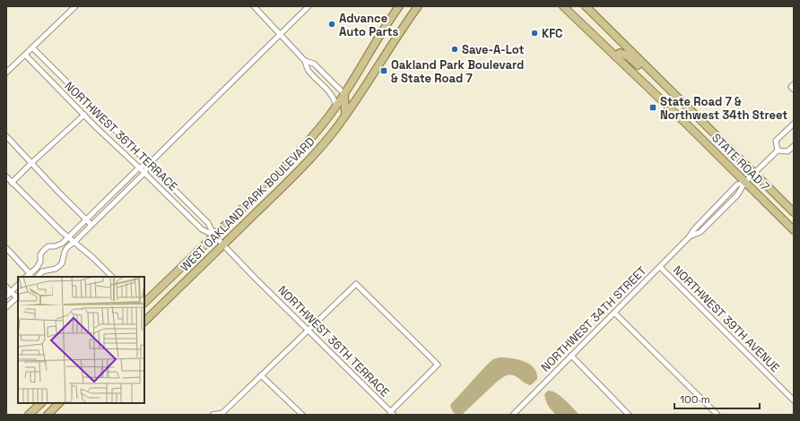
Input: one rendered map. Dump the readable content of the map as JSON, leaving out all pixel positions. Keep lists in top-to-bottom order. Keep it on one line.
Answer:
{"streets":{"main road":["STATE ROAD 7","WEST OAKLAND PARK BOULEVARD"],"street":["NORTHWEST 36TH TERRACE","NORTHWEST 34TH STREET","NORTHWEST 39TH AVENUE"]},"crossings":[["NORTHWEST 36TH TERRACE","WEST OAKLAND PARK BOULEVARD"],["STATE ROAD 7","NORTHWEST 34TH STREET"],["NORTHWEST 34TH STREET","NORTHWEST 39TH AVENUE"]],"places":{"other":["Advance Auto Parts","KFC","Save-A-Lot"],"transit":["Oakland Park Boulevard & State Road 7","State Road 7 & Northwest 34th Street"]},"scale_bar":"100 m"}
